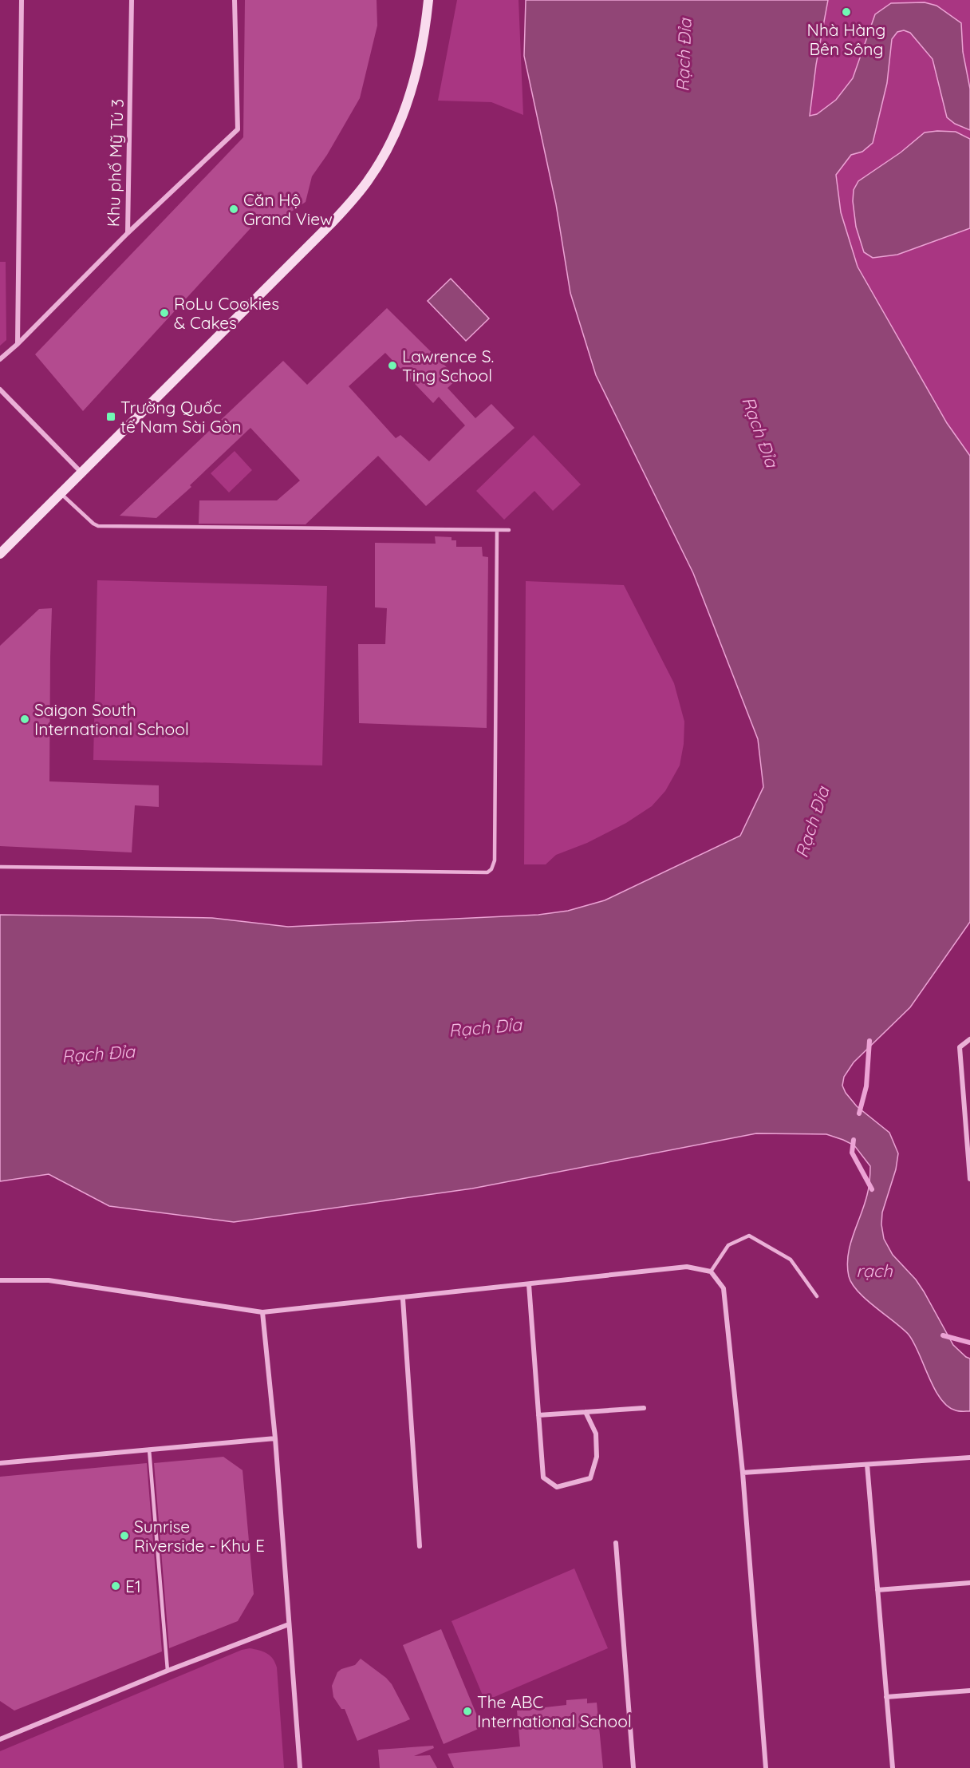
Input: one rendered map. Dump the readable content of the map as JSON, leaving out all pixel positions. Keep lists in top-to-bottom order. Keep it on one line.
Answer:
{"streets":{"street":["Khu phố Mỹ Tú 3"]},"water":["Rạch Đỉa","rạch"],"places":{"other":["Nhà Hàng Bên Sông","Căn Hộ Grand View","RoLu Cookies & Cakes","Lawrence S. Ting School","Saigon South International School","Sunrise Riverside - Khu E","E1","The ABC International School"],"transit":["Trường Quốc tế Nam Sài Gòn"]}}
